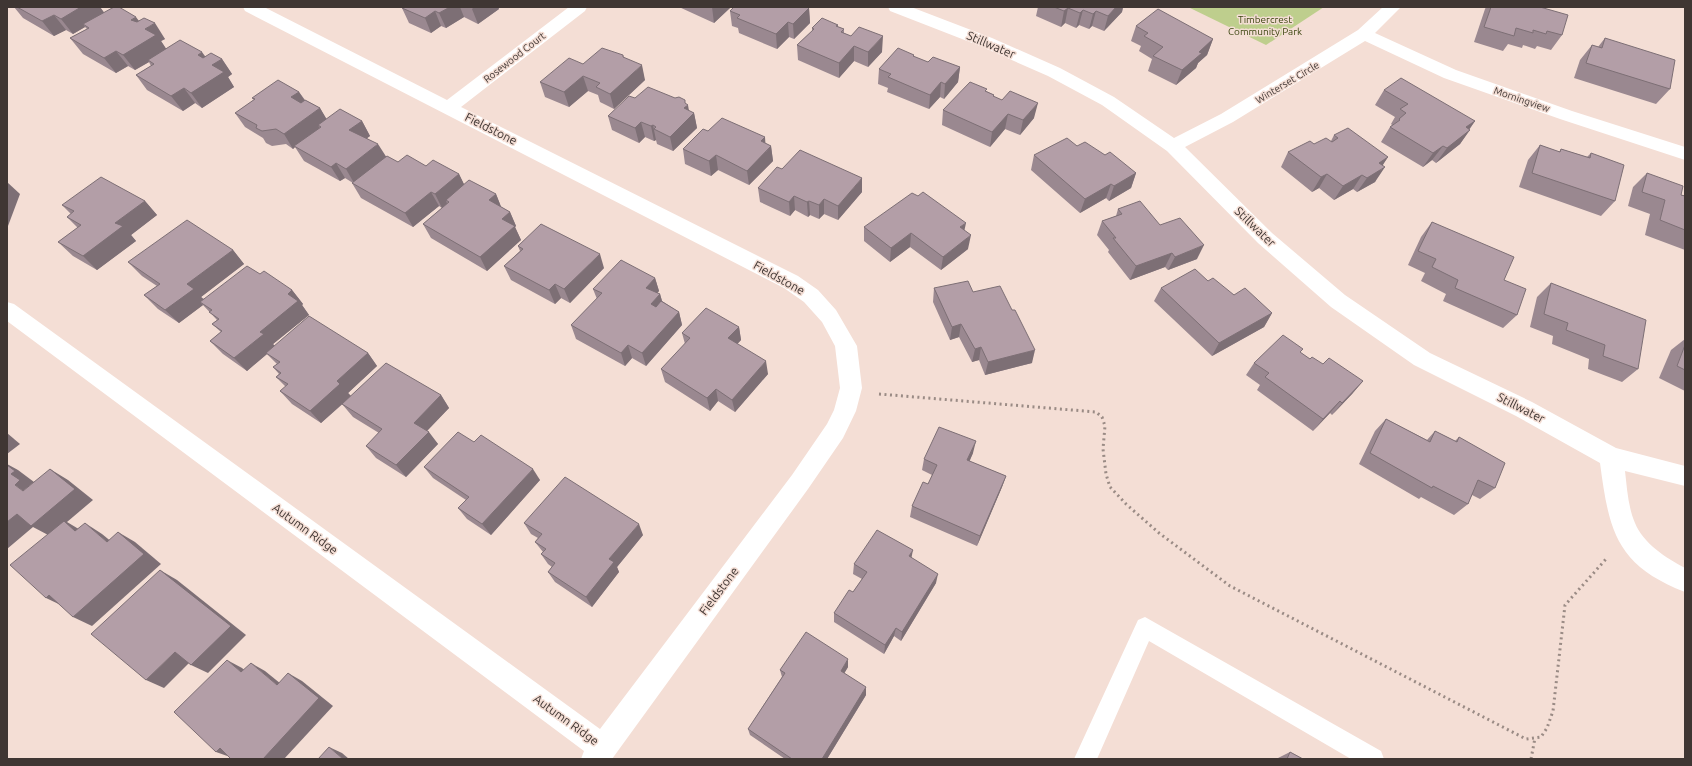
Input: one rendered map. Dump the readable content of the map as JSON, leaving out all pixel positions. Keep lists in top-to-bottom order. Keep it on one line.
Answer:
{"streets":{"street":["Stillwater","Rosewood Court","Winterset Circle","Morningview","Fieldstone","Autumn Ridge"]},"crossings":[["Stillwater","Winterset Circle"],["Rosewood Court","Fieldstone"],["Winterset Circle","Morningview"],["Fieldstone","Autumn Ridge"]],"parks":["Timbercrest Community Park"]}
